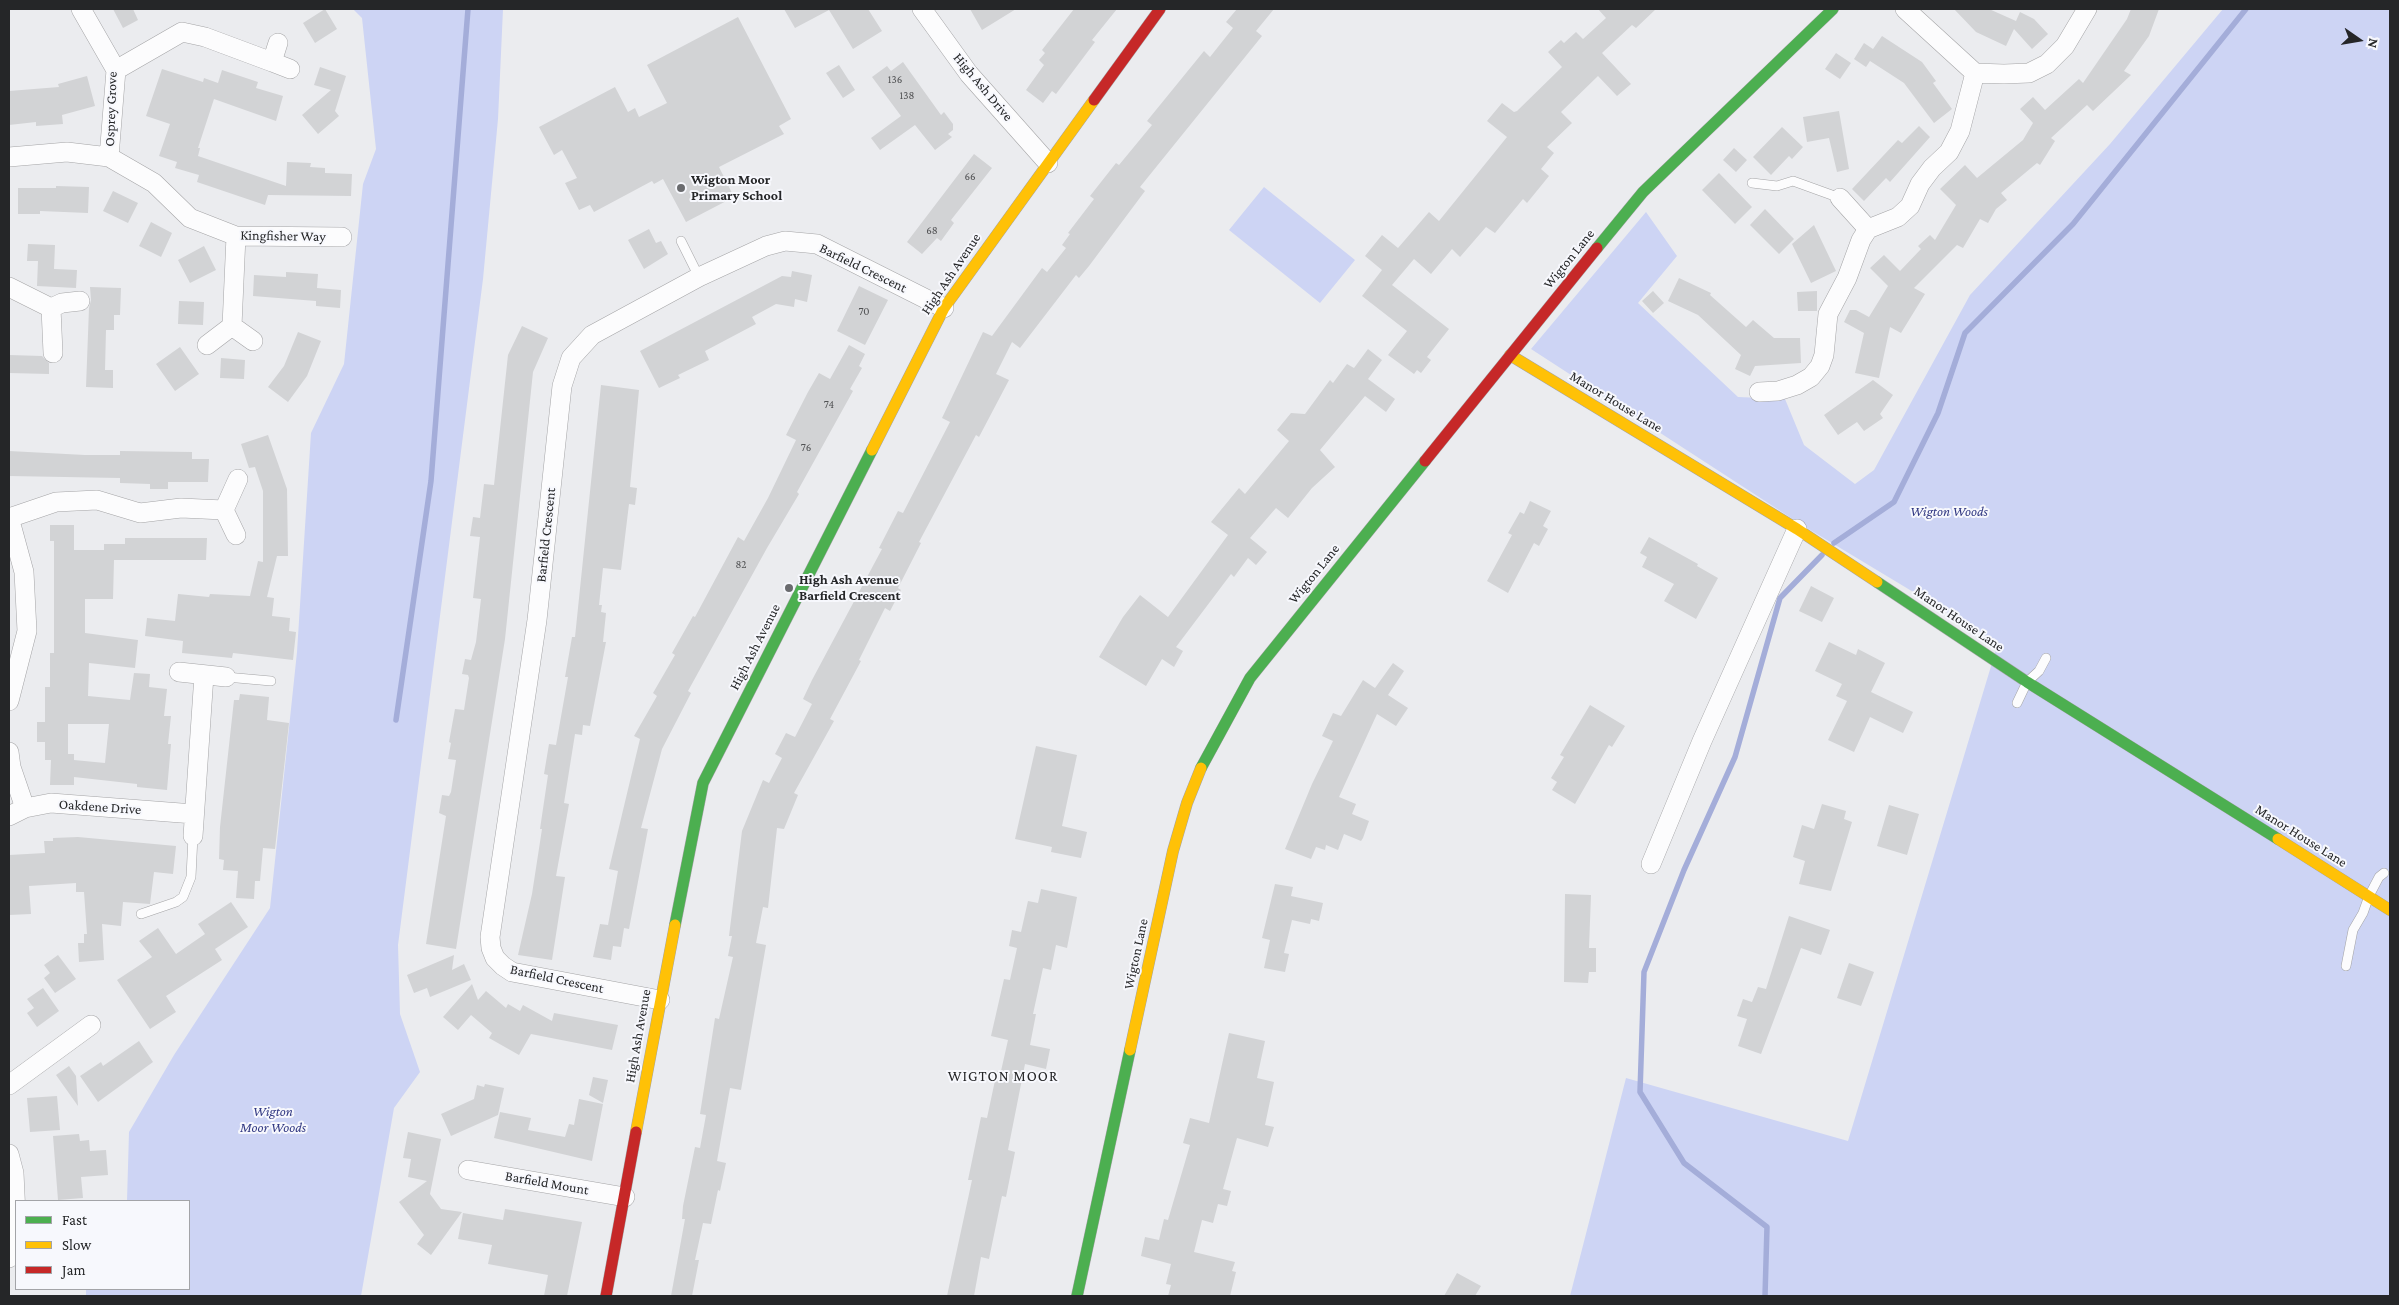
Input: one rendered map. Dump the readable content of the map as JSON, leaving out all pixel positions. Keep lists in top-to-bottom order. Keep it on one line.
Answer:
{"streets":{"street":["High Ash Drive","Osprey Grove","Kingfisher Way","Wigton Lane","Barfield Crescent","High Ash Avenue","Manor House Lane","Oakdene Drive","Barfield Mount"]},"crossings":[["High Ash Drive","High Ash Avenue"],["Osprey Grove","Kingfisher Way"],["Wigton Lane","Manor House Lane"],["Barfield Crescent","High Ash Avenue"],["High Ash Avenue","Barfield Mount"]],"districts":["WIGTON MOOR"],"parks":["Wigton Woods","Wigton Moor Woods"],"places":["Wigton Moor Primary School","High Ash Avenue Barfield Crescent"],"house_numbers":["136","138","66","68","70","74","76","82"],"legend":["Fast","Slow","Jam"],"north":"right"}
